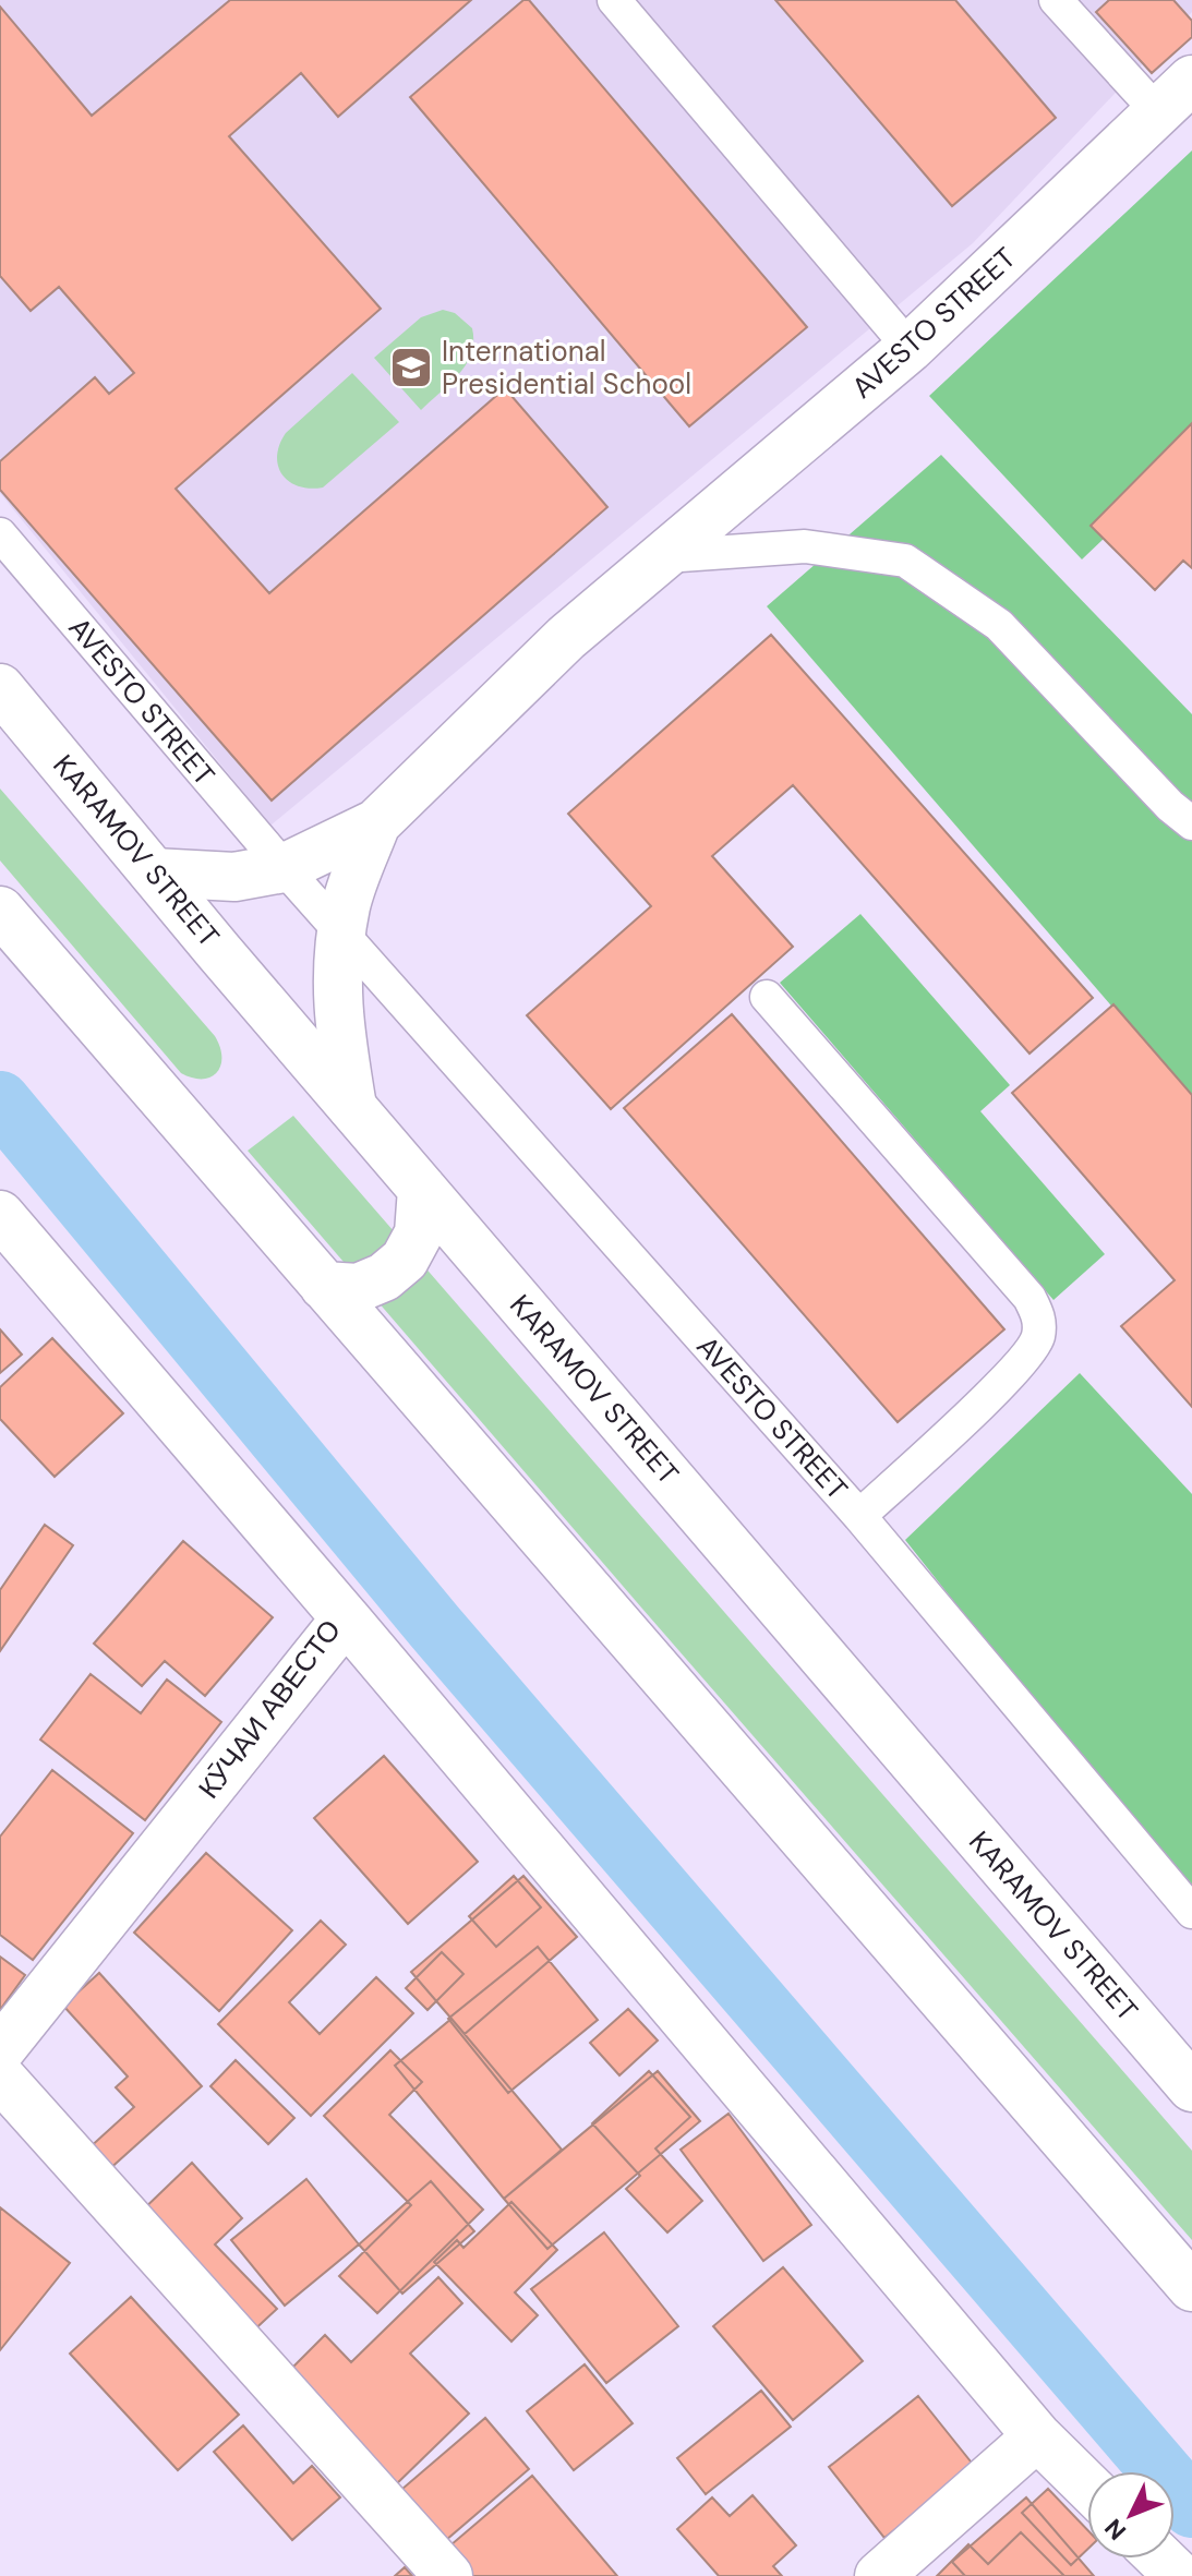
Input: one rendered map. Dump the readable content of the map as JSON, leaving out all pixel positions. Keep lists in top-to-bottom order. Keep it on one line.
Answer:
{"streets":{"street":["AVESTO STREET","KARAMOV STREET","КӮЧАИ АВЕСТО"]},"crossings":[["AVESTO STREET","KARAMOV STREET"]],"places":{"school or university":["International Presidential School"]},"north":"bottom left"}
